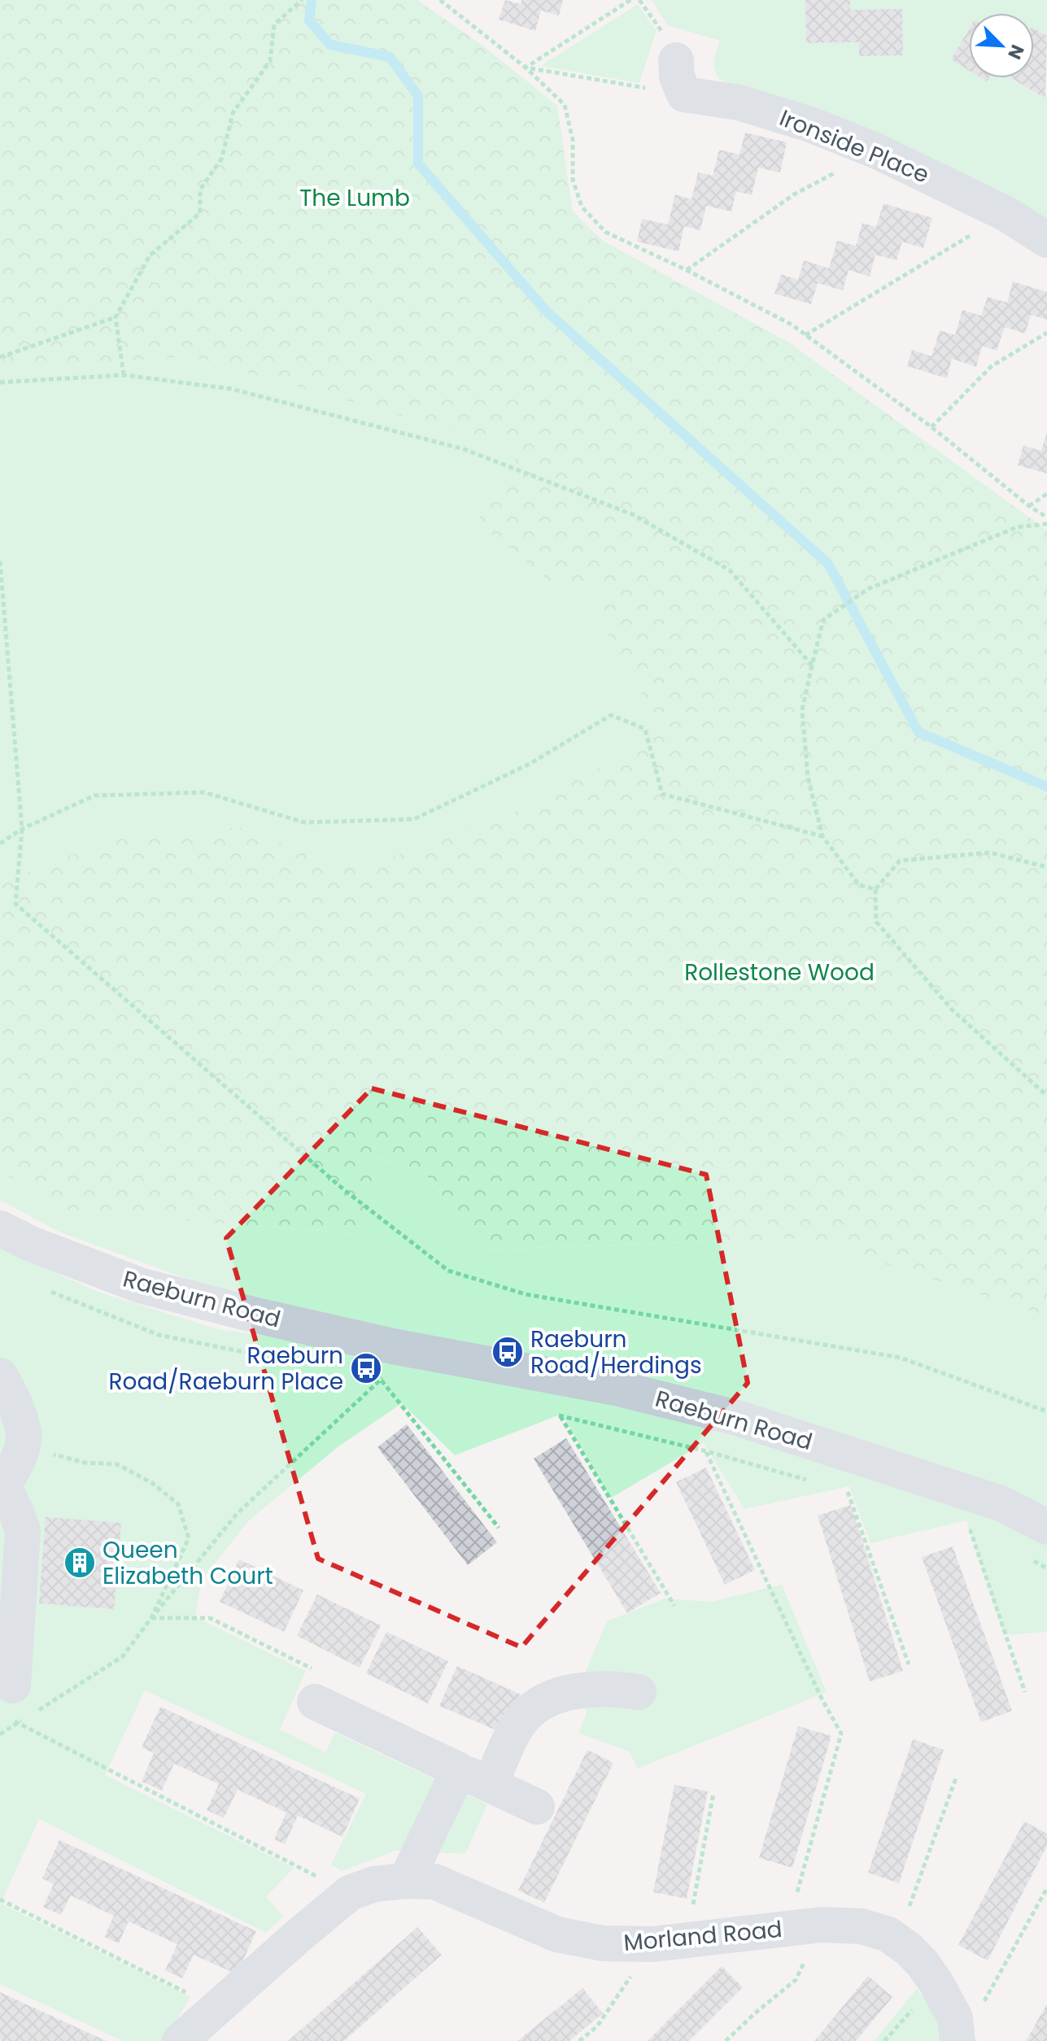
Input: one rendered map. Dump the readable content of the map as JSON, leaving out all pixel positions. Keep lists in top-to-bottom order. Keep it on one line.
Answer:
{"streets":{"street":["Ironside Place","Raeburn Road","Morland Road"]},"parks":["The Lumb","Rollestone Wood"],"places":{"bus stop":["Raeburn Road/Herdings","Raeburn Road/Raeburn Place"],"building":["Queen Elizabeth Court"]},"north":"bottom right"}
